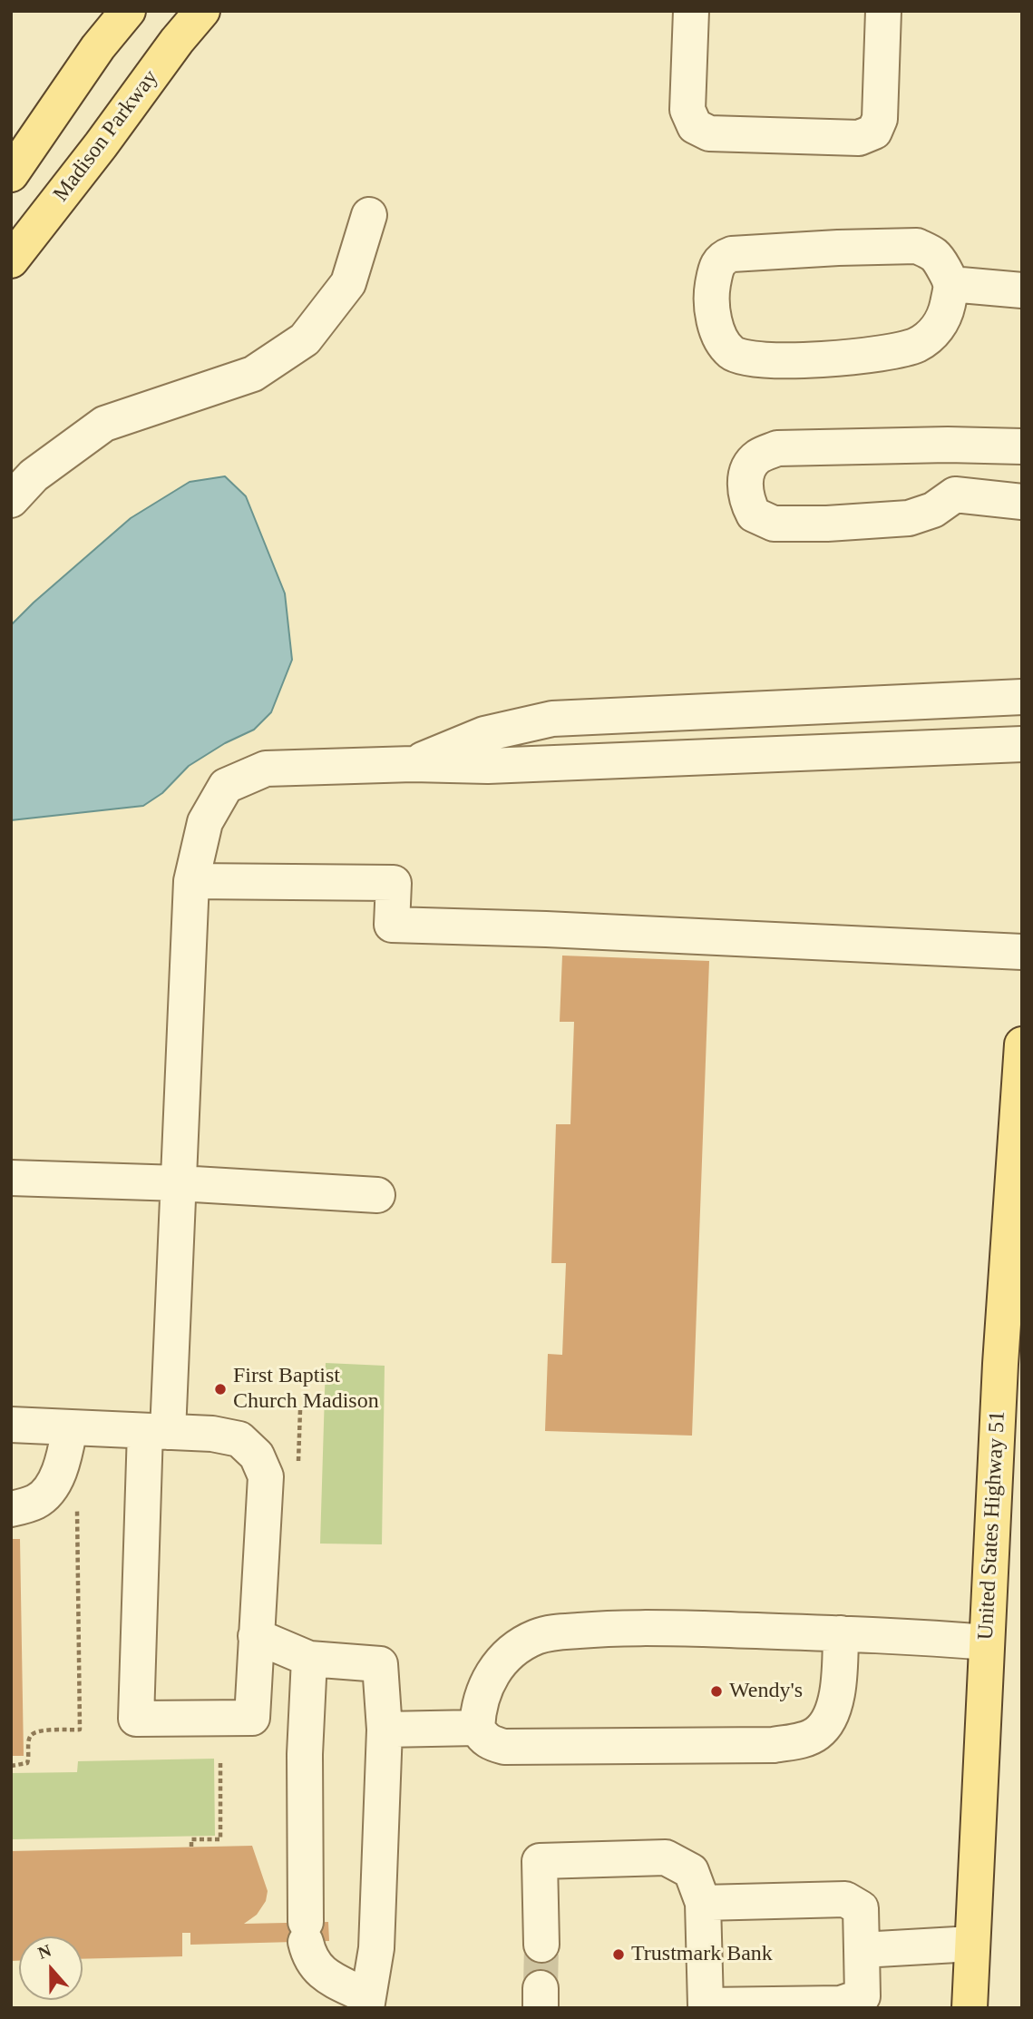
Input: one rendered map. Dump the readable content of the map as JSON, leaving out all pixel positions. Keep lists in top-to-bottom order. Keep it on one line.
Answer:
{"streets":{"main road":["Madison Parkway","United States Highway 51"]},"places":["First Baptist Church Madison","Wendy's","Trustmark Bank"],"north":"top"}
